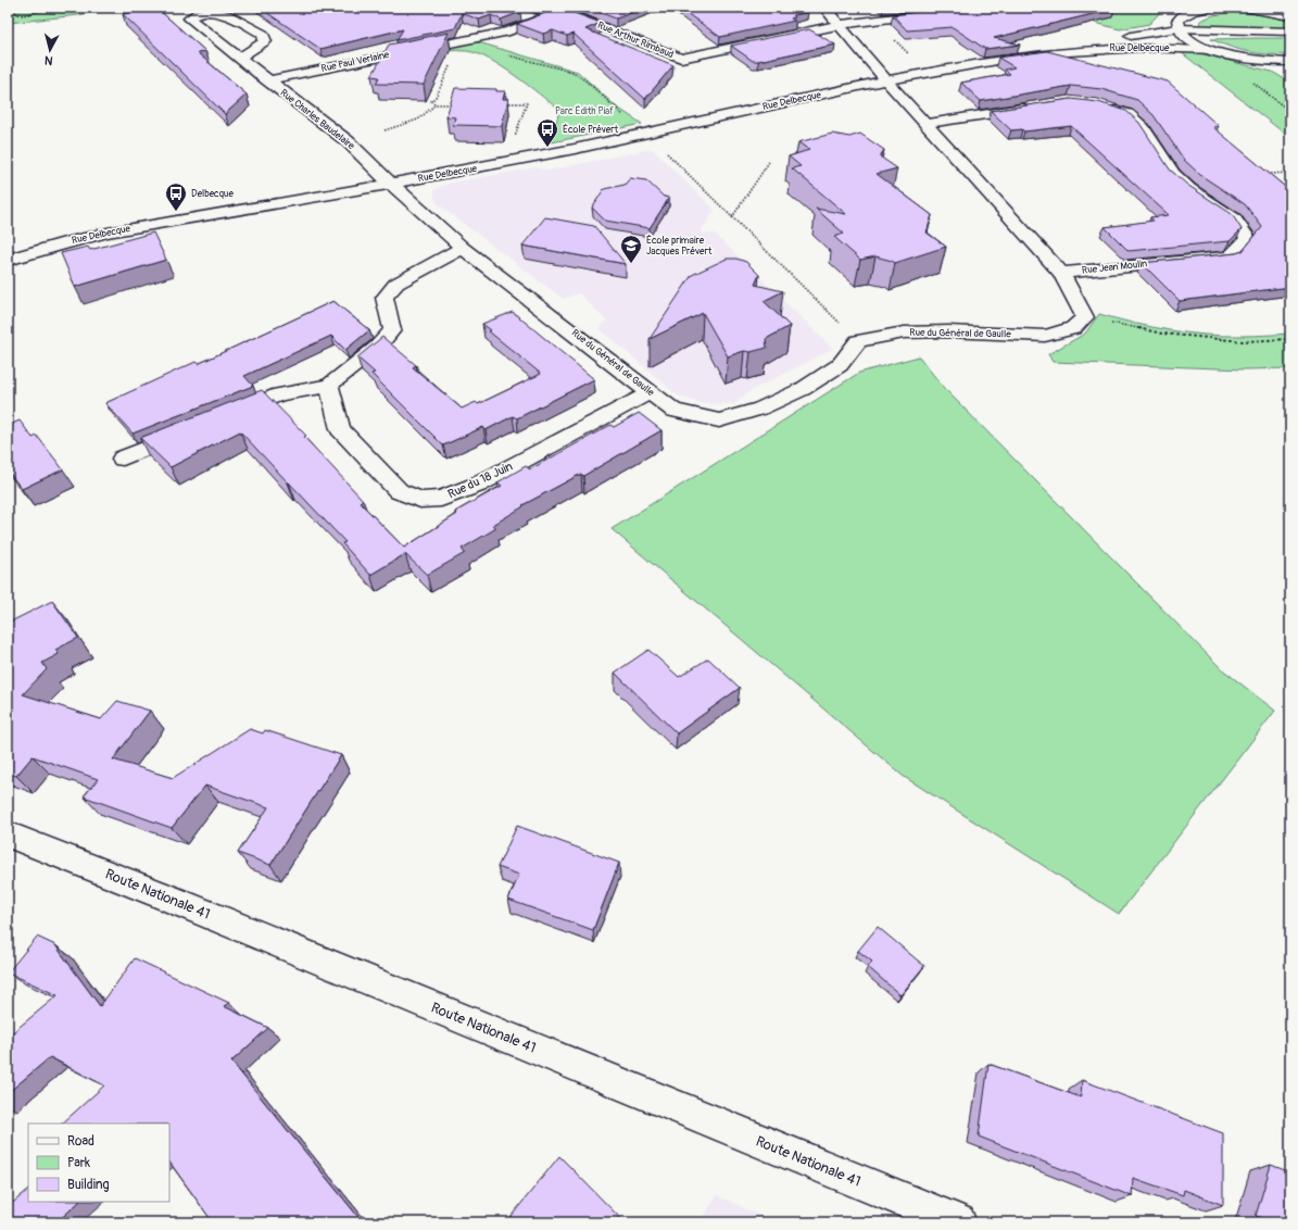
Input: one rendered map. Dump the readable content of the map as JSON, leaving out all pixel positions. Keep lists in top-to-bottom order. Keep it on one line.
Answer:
{"streets":{"street":["Rue Arthur Rimbaud","Rue Delbecque","Rue Paul Verlaine","Rue Charles Baudelaire","Rue Jean Moulin","Rue du Général de Gaulle","Rue du 18 Juin","Route Nationale 41"]},"crossings":[["Rue Arthur Rimbaud","Rue Paul Verlaine"],["Rue Delbecque","Rue Charles Baudelaire"],["Rue Delbecque","Rue du Général de Gaulle"],["Rue Paul Verlaine","Rue Charles Baudelaire"],["Rue Charles Baudelaire","Rue du Général de Gaulle"],["Rue du Général de Gaulle","Rue du 18 Juin"]],"parks":["Parc Édith Piaf"],"places":{"bus stop":["École Prévert","Delbecque"],"school or university":["École primaire Jacques Prévert"]},"legend":["Road","Park","Building"],"north":"bottom"}
